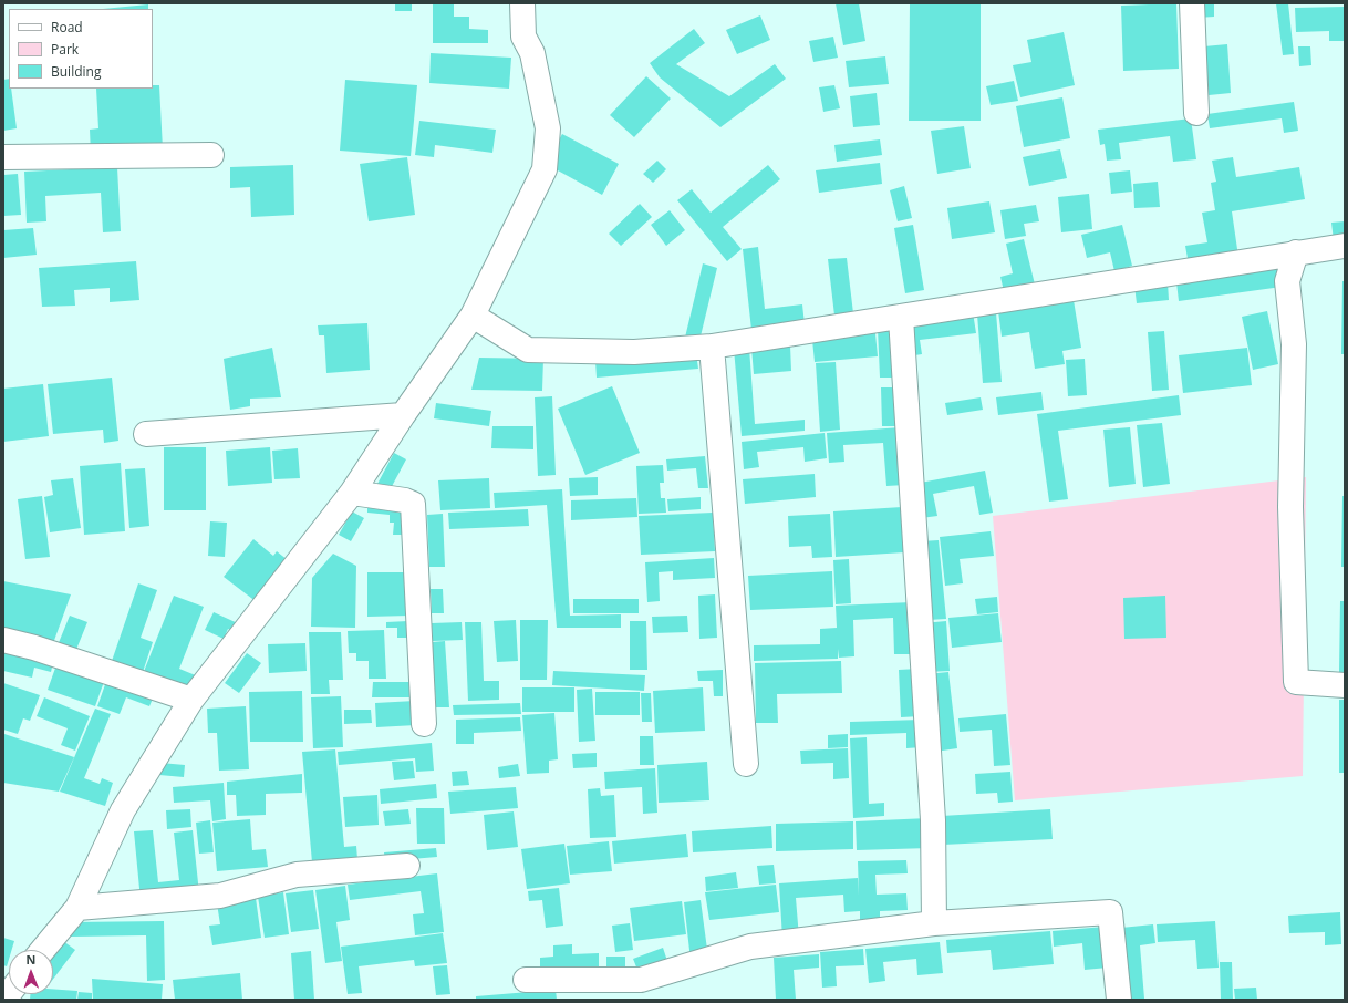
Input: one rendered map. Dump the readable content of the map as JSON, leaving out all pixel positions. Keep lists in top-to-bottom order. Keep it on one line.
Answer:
{"legend":["Road","Park","Building"],"north":"top"}
